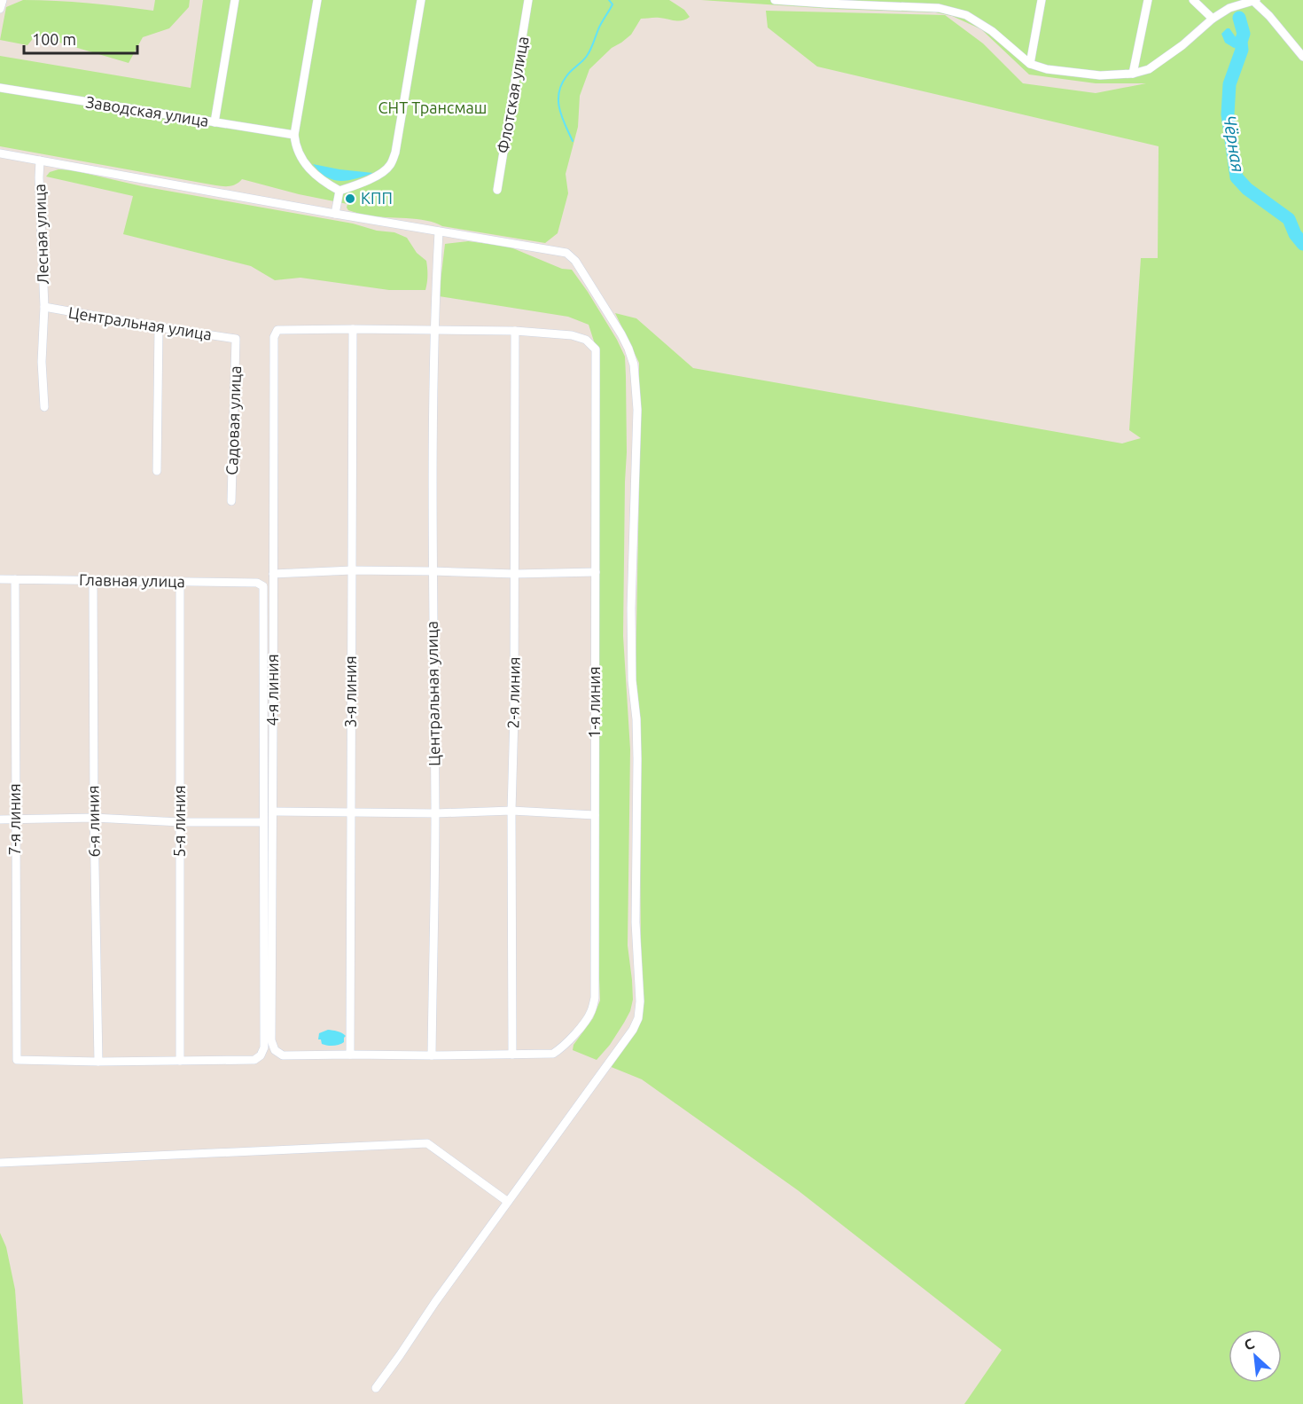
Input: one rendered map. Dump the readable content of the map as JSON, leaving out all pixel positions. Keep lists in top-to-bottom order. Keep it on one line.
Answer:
{"streets":{"street":["Флотская улица","Заводская улица","Лесная улица","Центральная улица","Садовая улица","Главная улица","4-я линия","3-я линия","2-я линия","1-я линия","7-я линия","6-я линия","5-я линия"]},"crossings":[["Лесная улица","Центральная улица"],["Центральная улица","Садовая улица"],["Главная улица","7-я линия"],["Главная улица","6-я линия"],["Главная улица","5-я линия"],["4-я линия","3-я линия"],["2-я линия","1-я линия"],["7-я линия","6-я линия"]],"water":["Чёрная"],"parks":["СНТ Трансмаш"],"places":["КПП"],"scale_bar":"100 m","north":"top left"}
